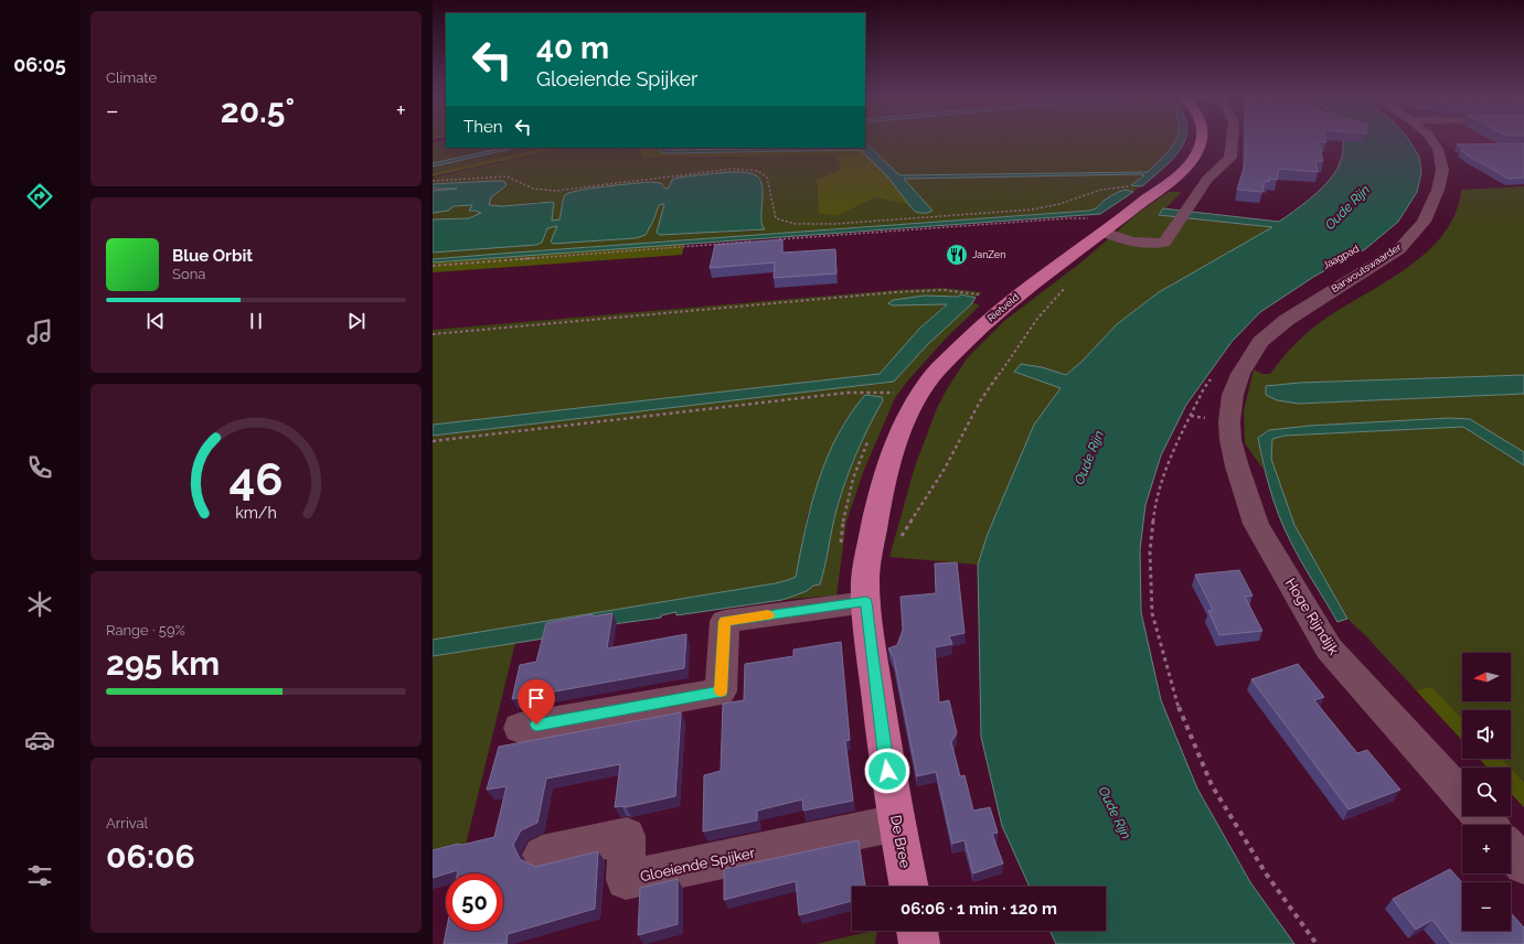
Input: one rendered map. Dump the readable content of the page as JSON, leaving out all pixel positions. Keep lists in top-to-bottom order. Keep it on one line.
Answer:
{"streets":{"main road":["Rietveld","De Bree"],"street":["Barwoutswaarder","Hoge Rijndijk","Gloeiende Spijker"]},"crossings":[["Barwoutswaarder","Hoge Rijndijk"],["Rietveld","De Bree"],["De Bree","Gloeiende Spijker"]],"water":["Oude Rijn"],"places":{"restaurant":["JanZen"]},"north":"left","page":{"tabs":"06:05","tile":["Climate",["Range · 59%","295 km"],["Arrival","06:06"]],"turn":["40 m","Gloeiende Spijker"],"heat":["−","20.5°","+"],"then":"Then","song":["Blue Orbit","Sona"],"map_buttons":["+","−"],"limit":"50","trip":"06:06 · 1 min · 120 m","gauge":["46","km/h"]}}
